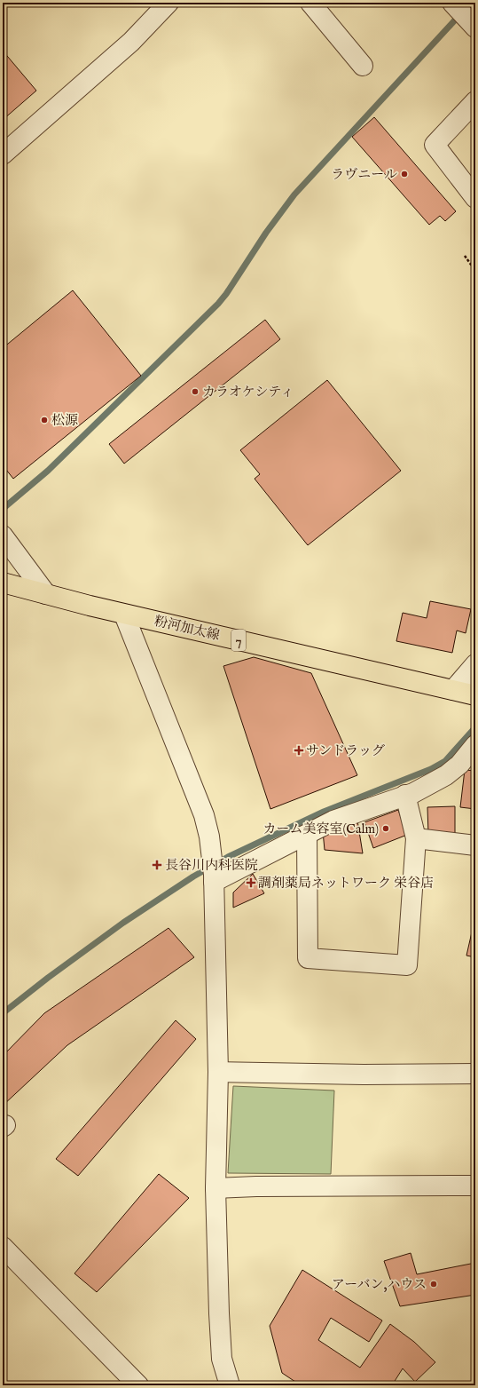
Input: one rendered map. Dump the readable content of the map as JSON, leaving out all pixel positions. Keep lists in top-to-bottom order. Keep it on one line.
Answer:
{"streets":{"main road":["粉河加太線","7"]},"places":{"other":["ラヴニール","カラオケシティ","松源","カーム美容室(Calm)","アーバン,ハウス"],"health":["サンドラッグ","長谷川内科医院","調剤薬局ネットワーク 栄谷店"]}}
